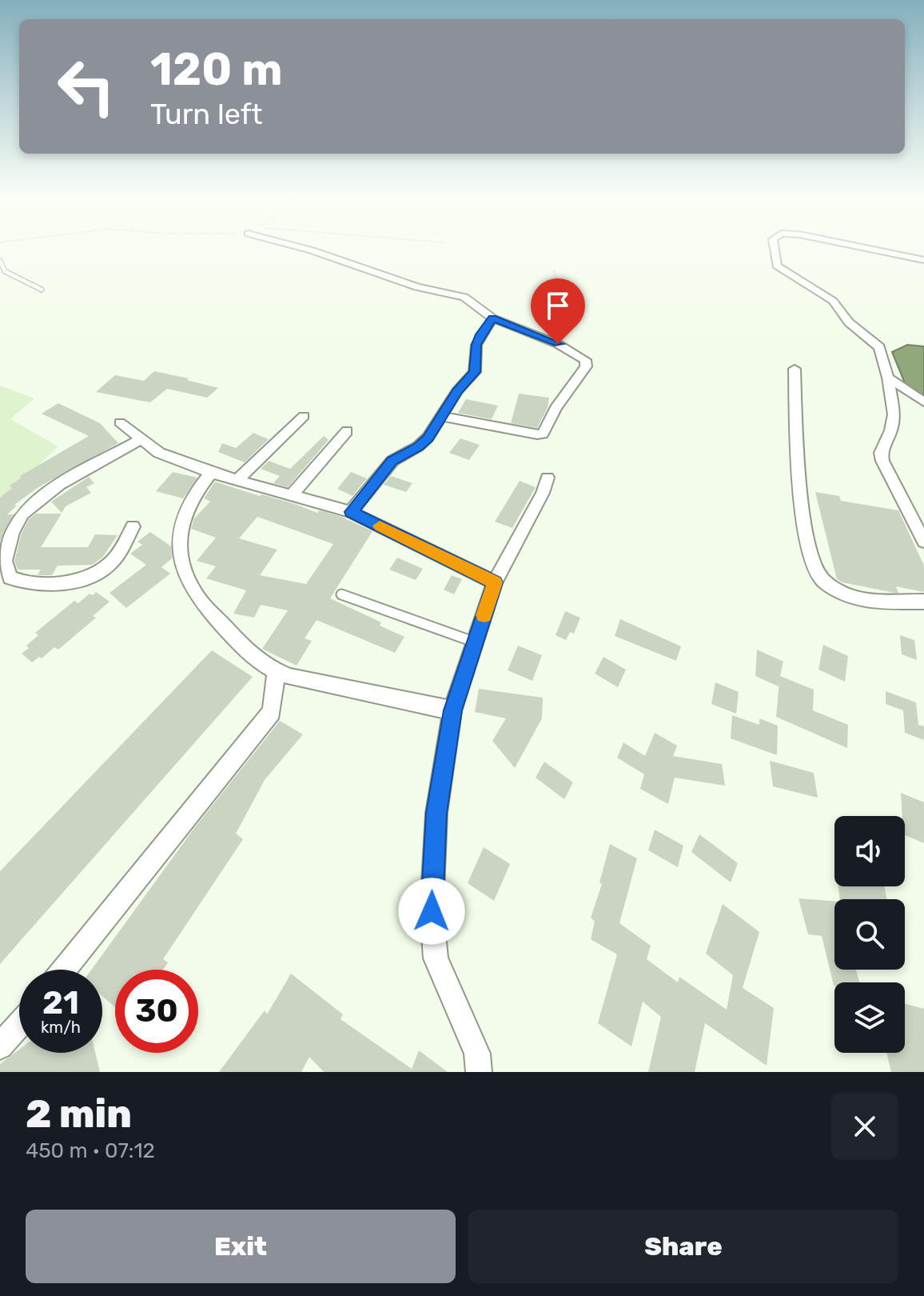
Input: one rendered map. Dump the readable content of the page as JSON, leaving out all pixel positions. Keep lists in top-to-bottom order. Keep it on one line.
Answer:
{"page":{"turn":["120 m","Turn left"],"speed":"21 km/h","limit":"30","heading":["2 min","450 m · 07:12"],"buttons":["Exit","Share"]}}
